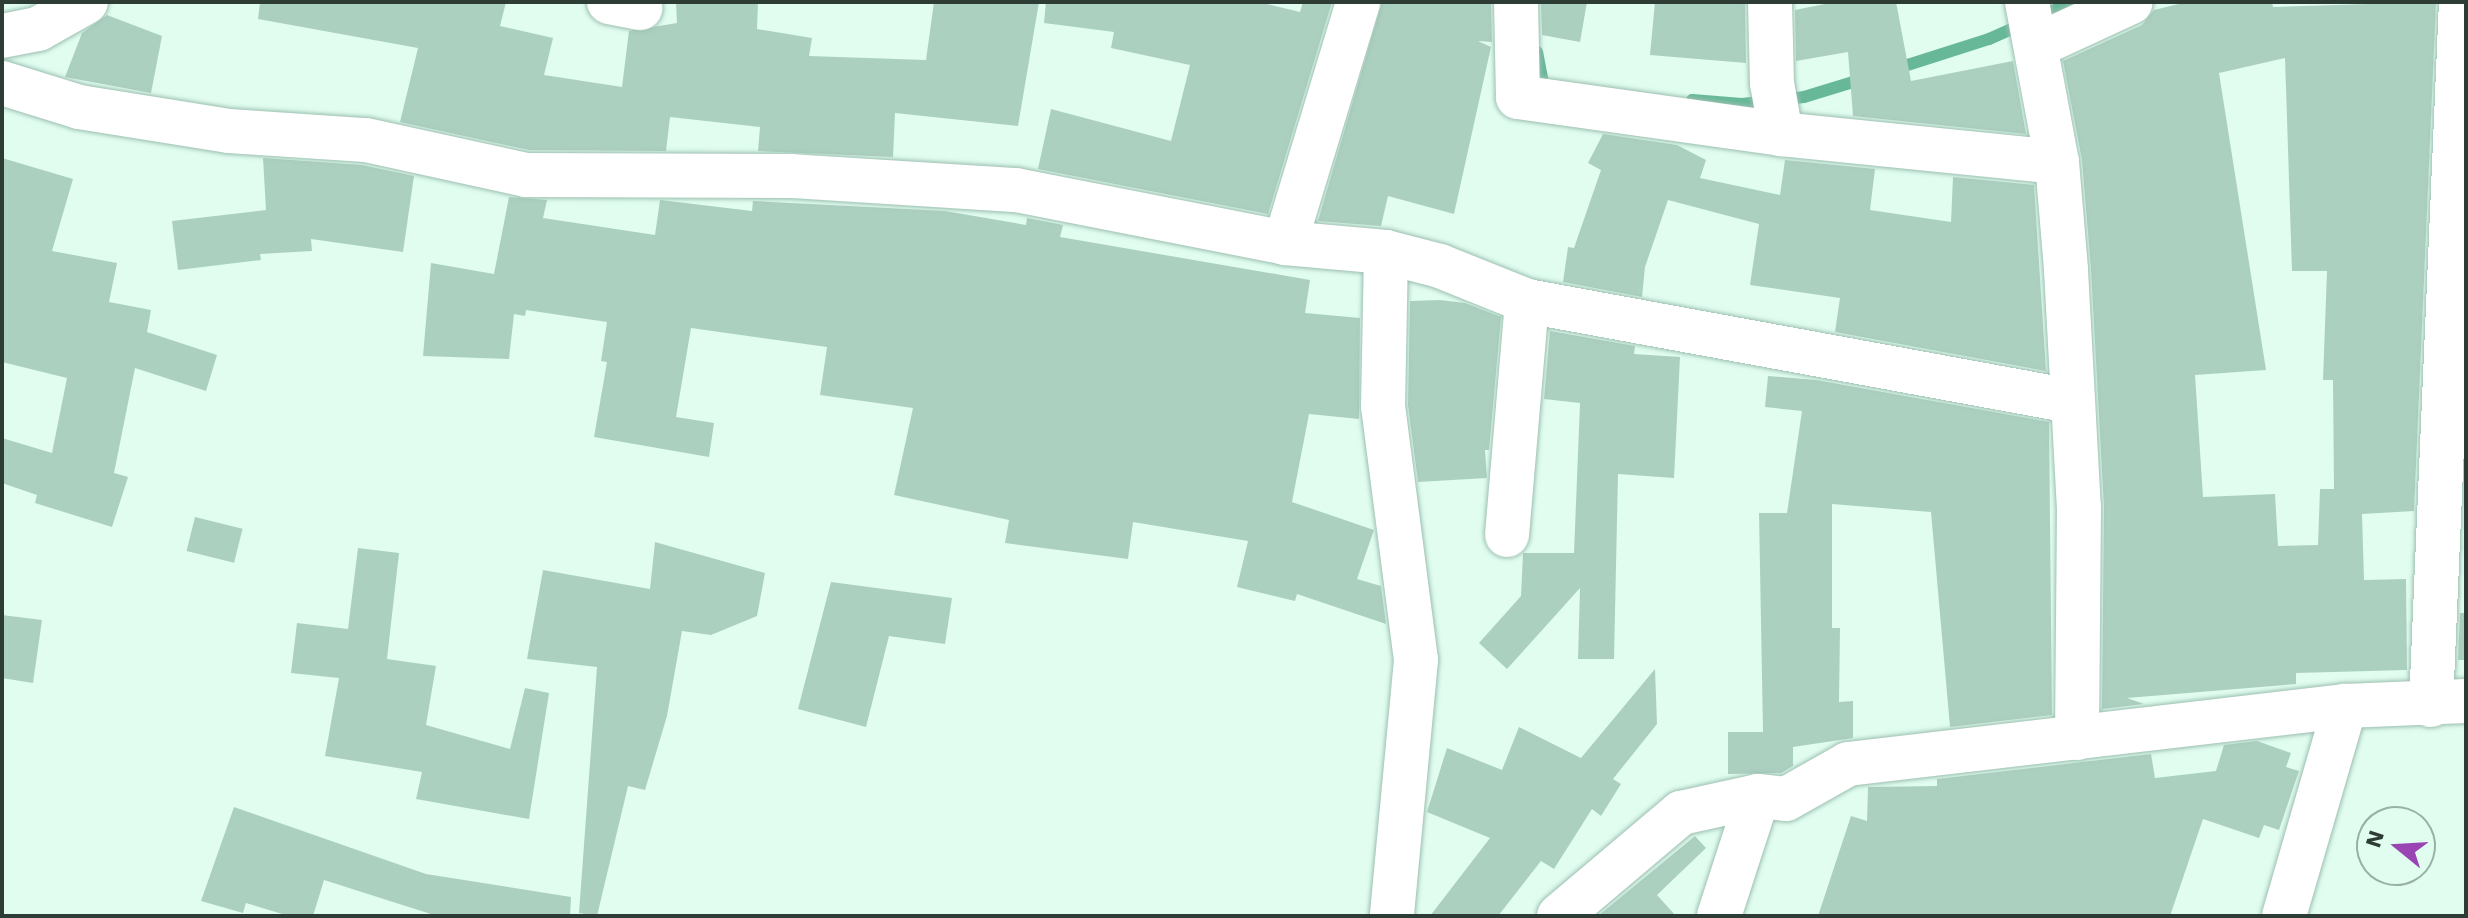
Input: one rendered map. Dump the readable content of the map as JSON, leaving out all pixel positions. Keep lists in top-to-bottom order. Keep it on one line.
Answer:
{"north":"left"}
